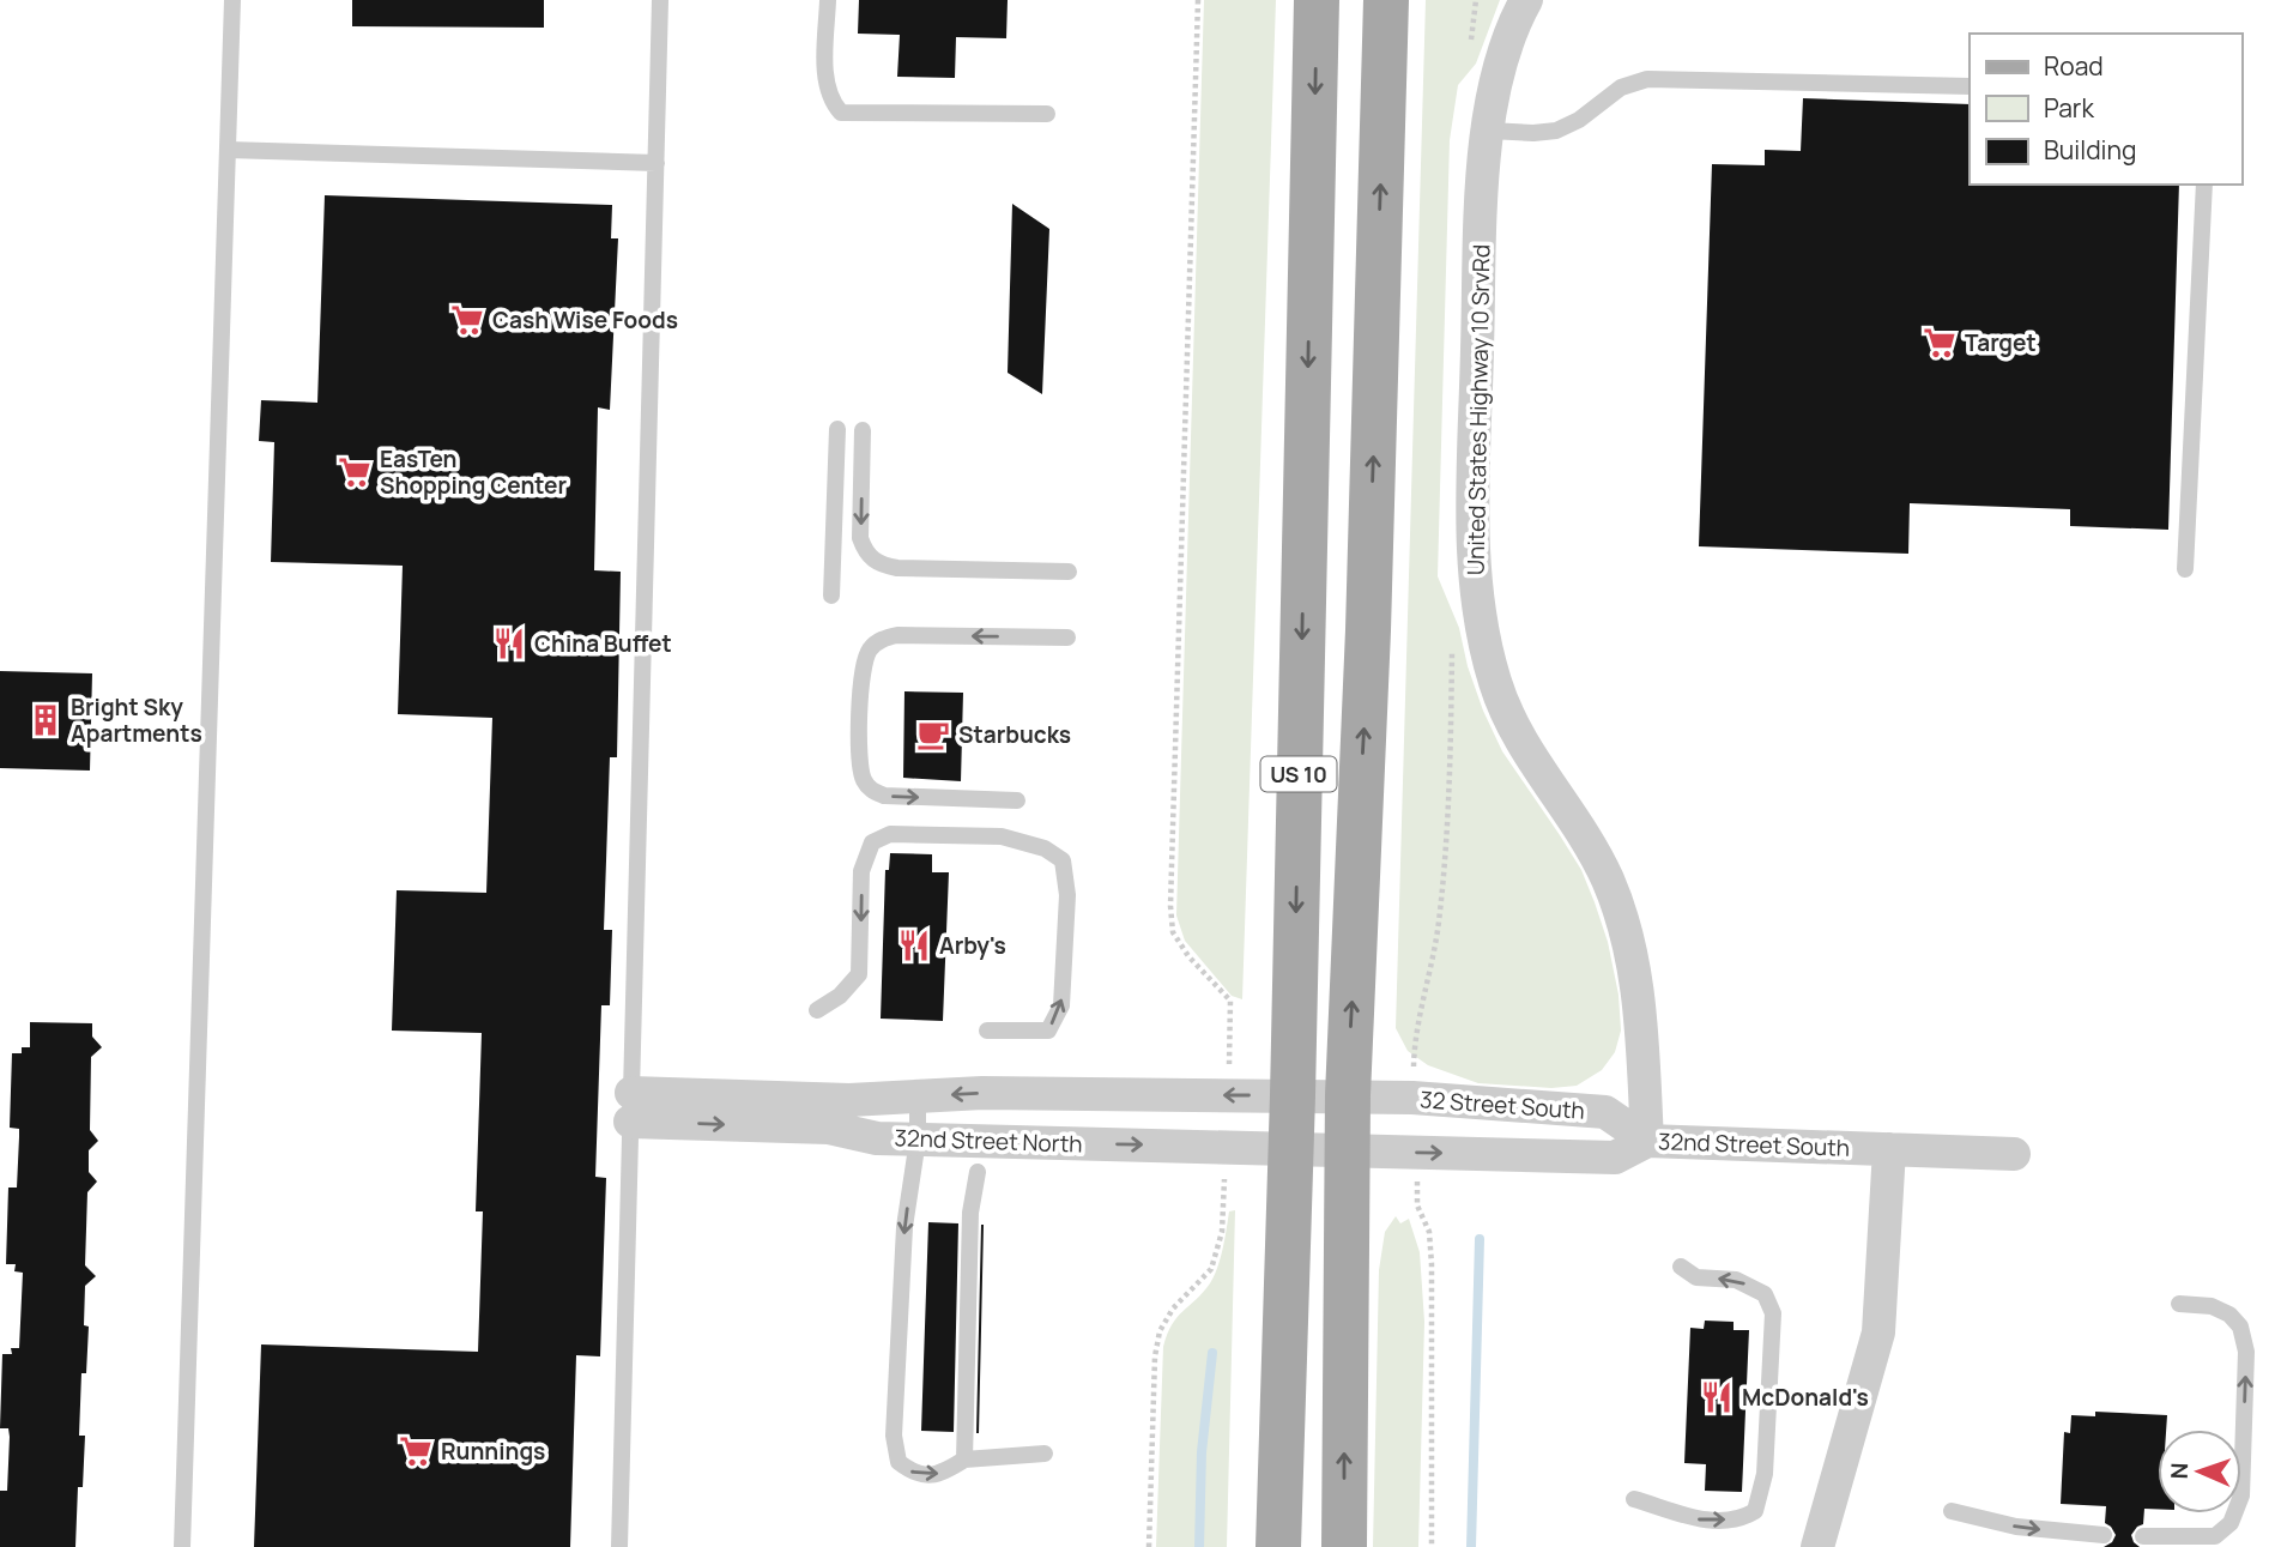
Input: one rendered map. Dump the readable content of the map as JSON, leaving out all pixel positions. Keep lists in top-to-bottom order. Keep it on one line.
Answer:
{"streets":{"main road":["US 10"],"street":["United States Highway 10 SrvRd","32 Street South","32nd Street North","32nd Street South"]},"crossings":[["United States Highway 10 SrvRd","32 Street South"],["United States Highway 10 SrvRd","32nd Street South"],["US 10","32 Street South"],["US 10","32nd Street North"],["US 10","32nd Street South"],["32 Street South","32nd Street North"],["32 Street South","32nd Street South"],["32nd Street North","32nd Street South"]],"places":{"supermarket":["Cash Wise Foods","Target","EasTen Shopping Center","Runnings"],"restaurant":["China Buffet","Arby's","McDonald's"],"building":["Bright Sky Apartments"],"cafe":["Starbucks"]},"legend":["Road","Park","Building"],"north":"left"}
